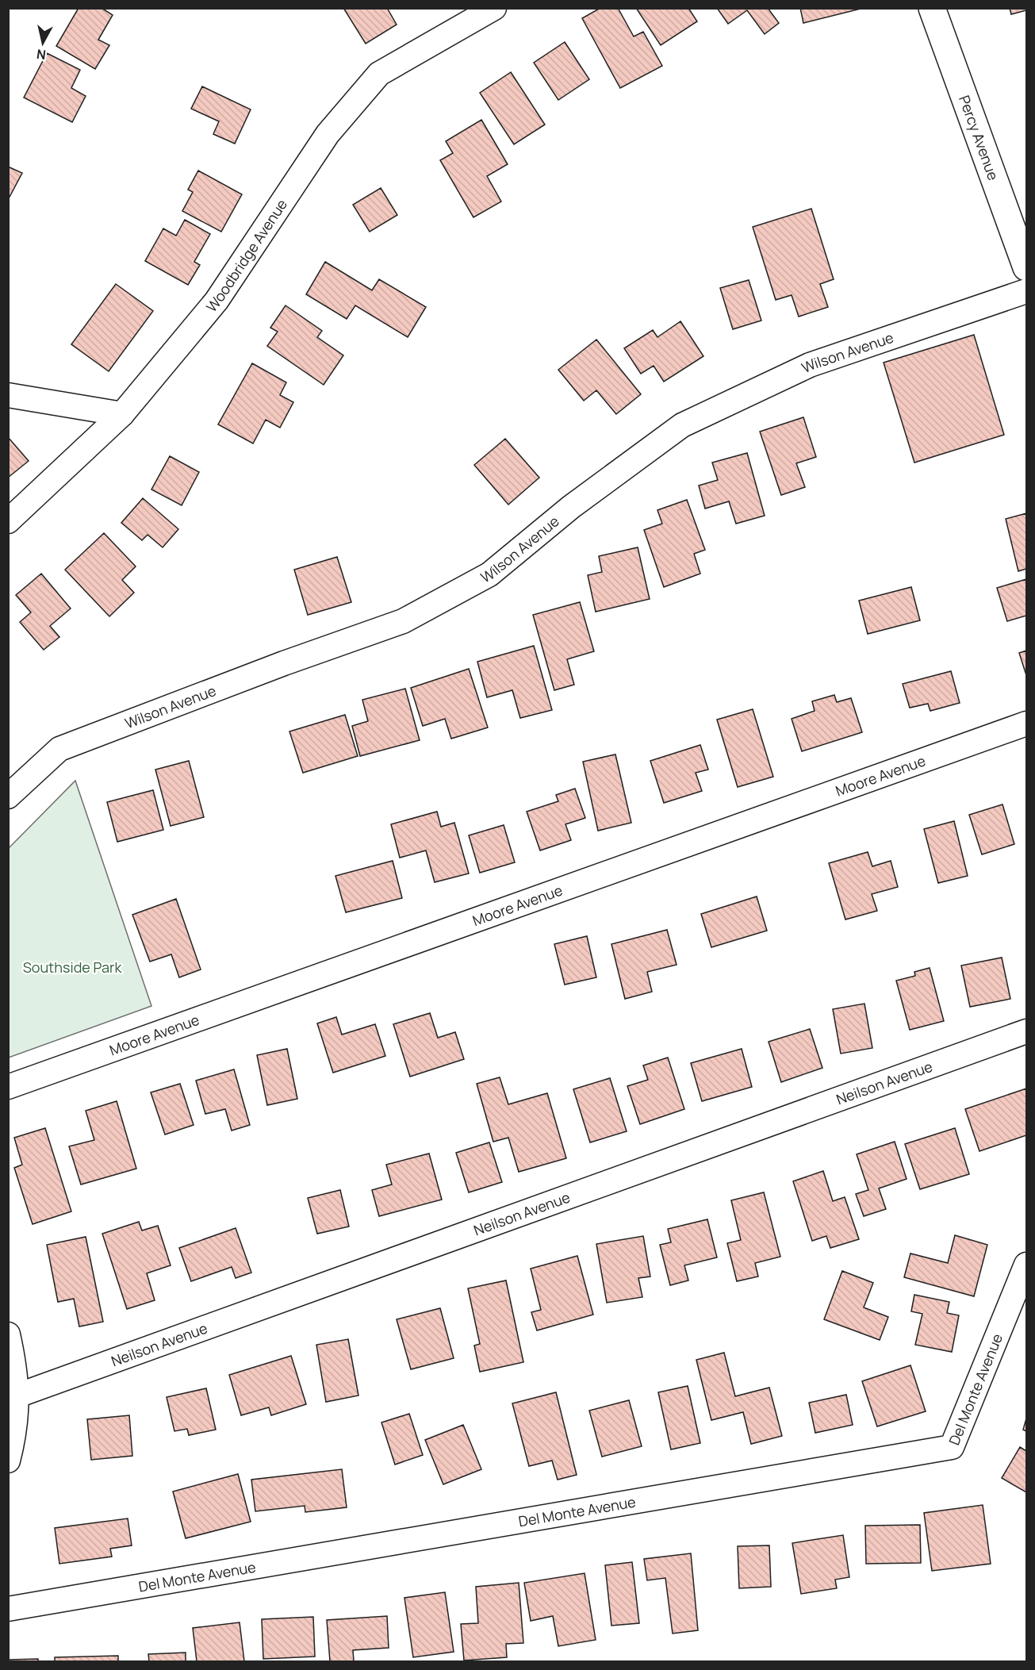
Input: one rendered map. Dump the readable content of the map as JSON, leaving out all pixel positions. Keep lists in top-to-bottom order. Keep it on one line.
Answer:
{"streets":{"street":["Percy Avenue","Woodbridge Avenue","Wilson Avenue","Moore Avenue","Neilson Avenue","Del Monte Avenue"]},"parks":["Southside Park"],"north":"bottom"}
